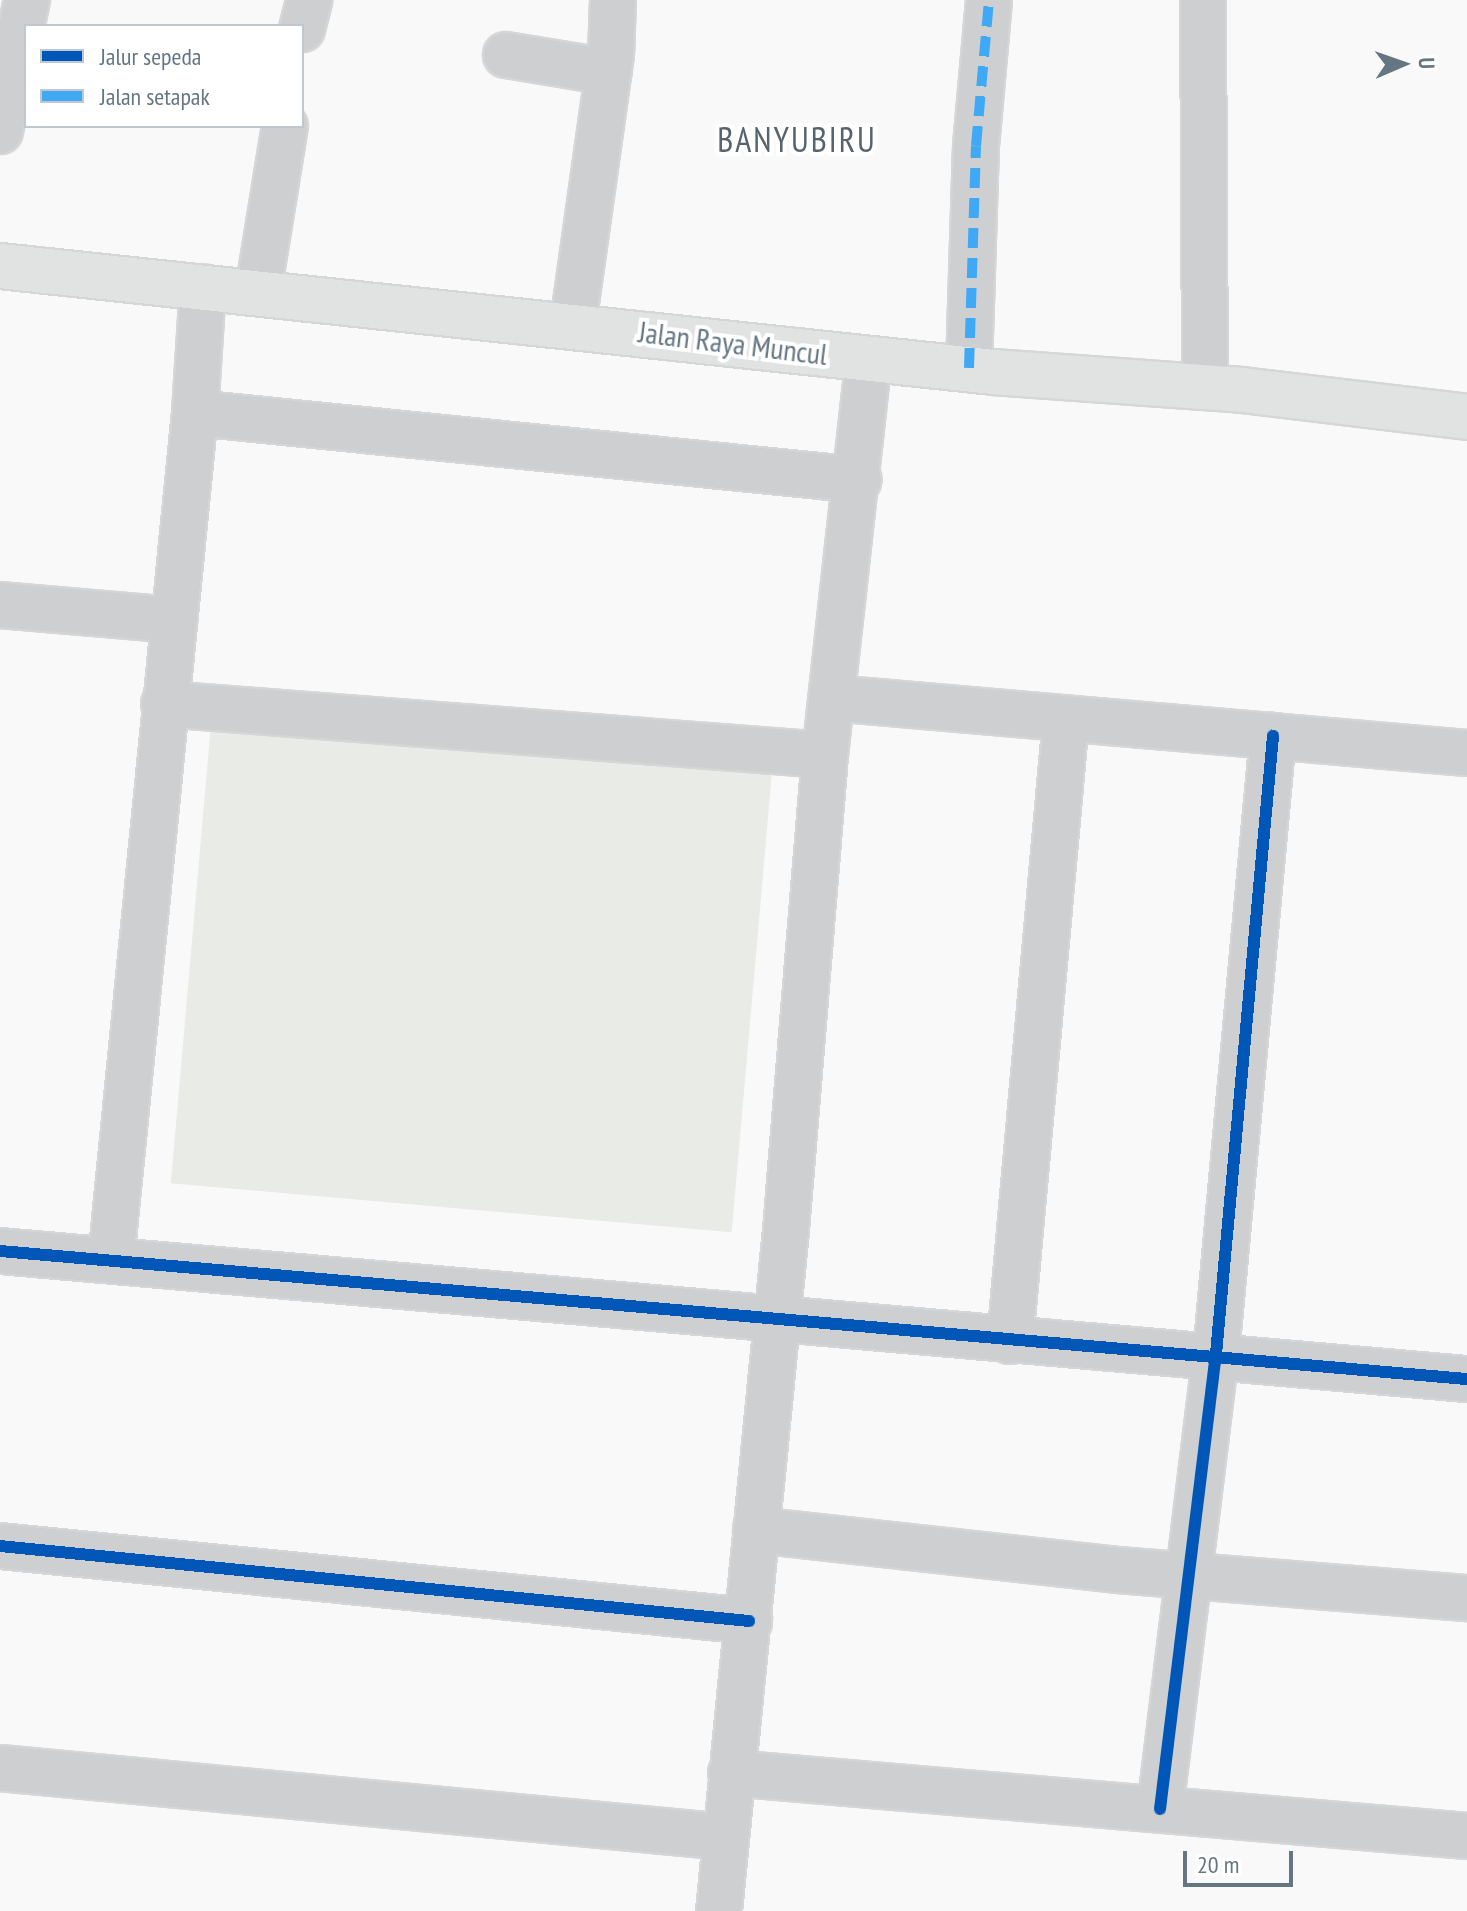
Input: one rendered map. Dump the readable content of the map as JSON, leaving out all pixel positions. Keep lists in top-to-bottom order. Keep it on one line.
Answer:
{"streets":{"main road":["Jalan Raya Muncul"]},"districts":["BANYUBIRU"],"legend":["Jalur sepeda","Jalan setapak"],"scale_bar":"20 m","north":"right"}
